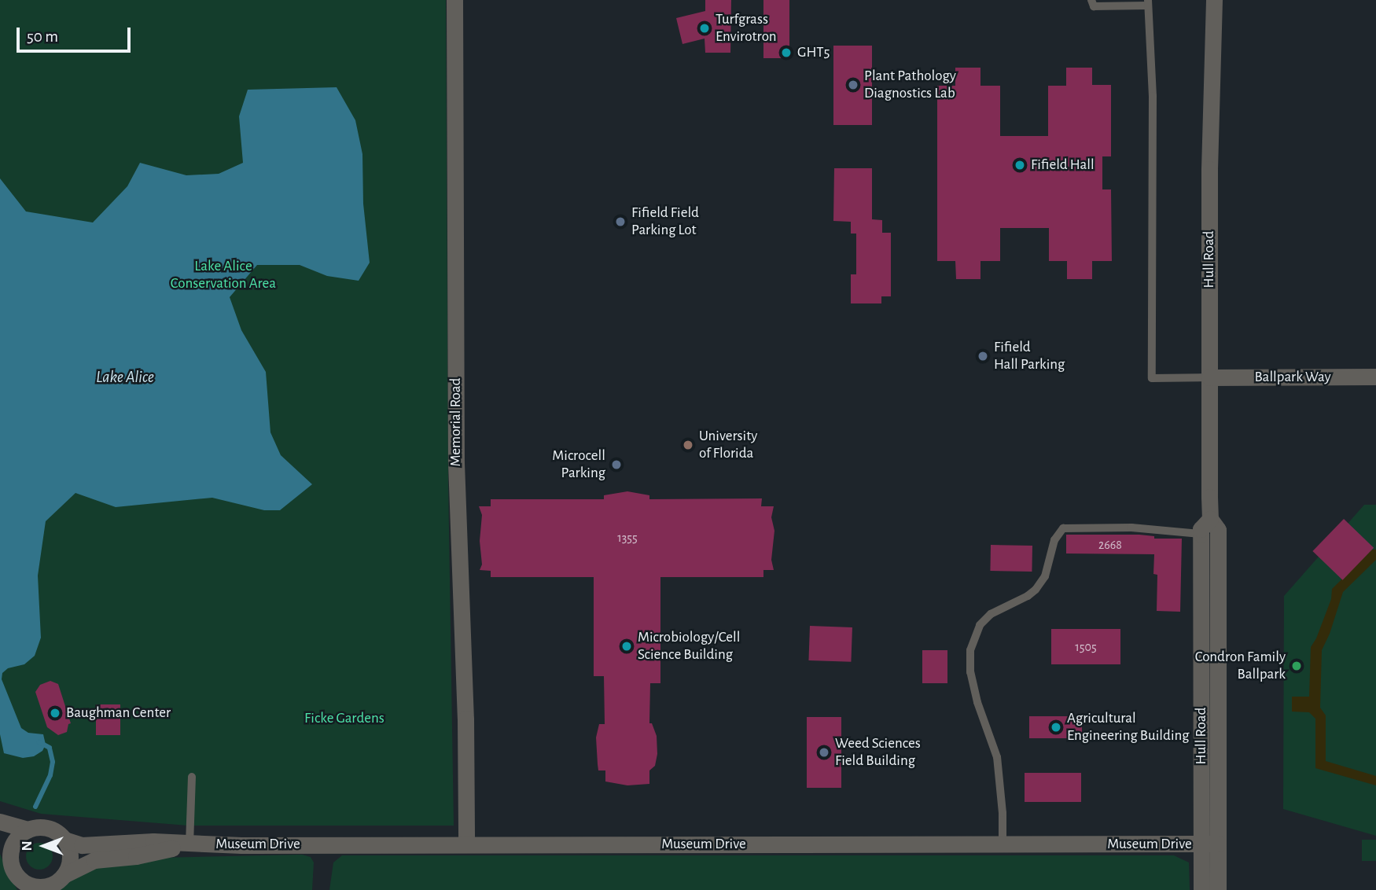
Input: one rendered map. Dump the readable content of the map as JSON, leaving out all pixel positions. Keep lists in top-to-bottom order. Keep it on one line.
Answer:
{"streets":{"street":["Hull Road","Ballpark Way","Memorial Road","Museum Drive"]},"crossings":[["Hull Road","Ballpark Way"],["Hull Road","Museum Drive"],["Memorial Road","Museum Drive"]],"water":["Lake Alice"],"parks":["Lake Alice Conservation Area","Ficke Gardens"],"places":["Turfgrass Envirotron","GHT5","Plant Pathology Diagnostics Lab","Fifield Hall","Fifield Field Parking Lot","Fifield Hall Parking","University of Florida","Microcell Parking","Microbiology/Cell Science Building","Condron Family Ballpark","Baughman Center","Agricultural Engineering Building","Weed Sciences Field Building"],"house_numbers":["1355","2668","1505"],"scale_bar":"50 m","north":"left"}
